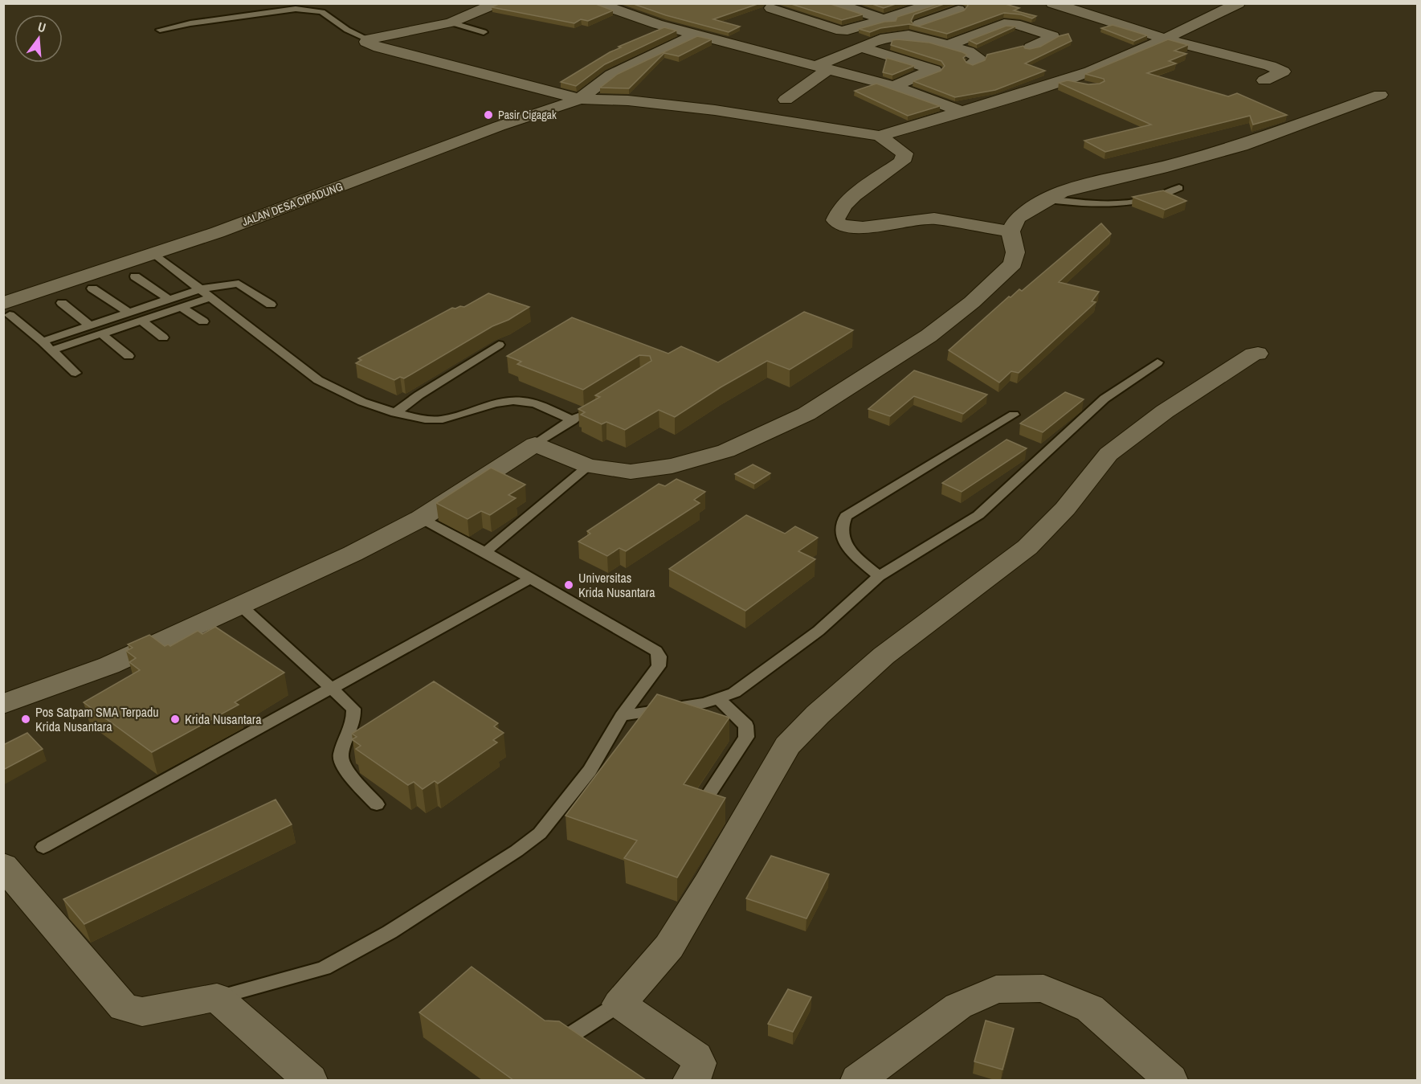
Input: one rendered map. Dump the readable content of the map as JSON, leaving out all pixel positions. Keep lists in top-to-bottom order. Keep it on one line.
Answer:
{"streets":{"street":["JALAN DESA CIPADUNG"]},"places":["Pasir Cigagak","Universitas Krida Nusantara","Pos Satpam SMA Terpadu Krida Nusantara","Krida Nusantara"],"north":"top"}
